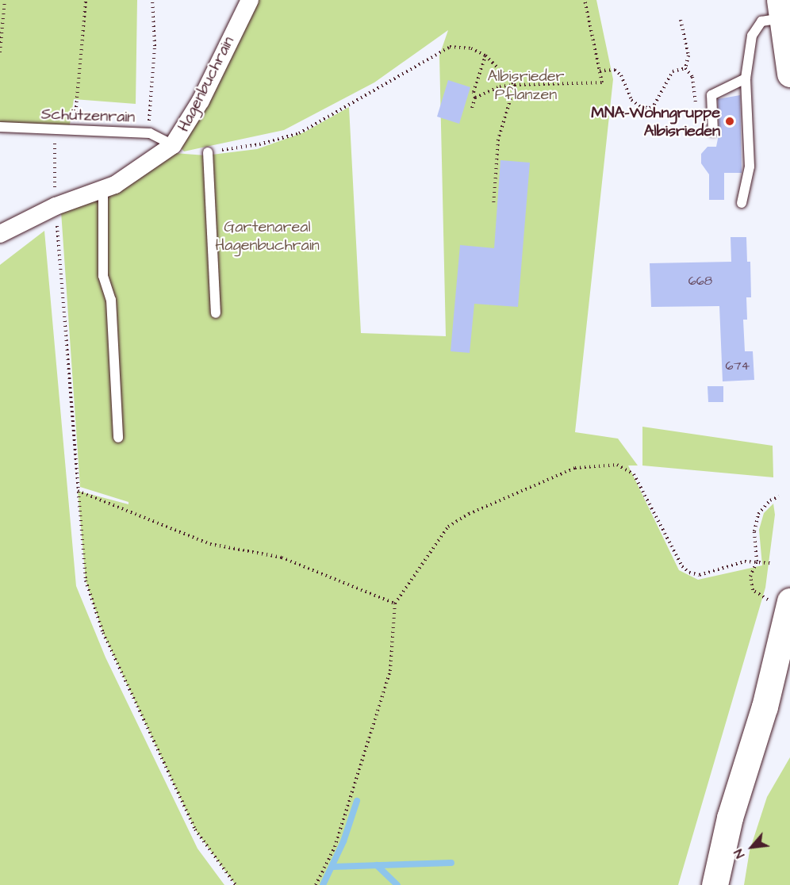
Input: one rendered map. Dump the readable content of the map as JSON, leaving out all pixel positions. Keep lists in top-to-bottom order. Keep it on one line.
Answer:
{"streets":{"street":["Hagenbuchrain"],"lane":["Schützenrain"]},"crossings":[["Hagenbuchrain","Schützenrain"]],"parks":["Albisrieder Pflanzen","Gartenareal Hagenbuchrain"],"places":["MNA-Wohngruppe Albisrieden"],"house_numbers":["668","674"],"north":"bottom left"}
